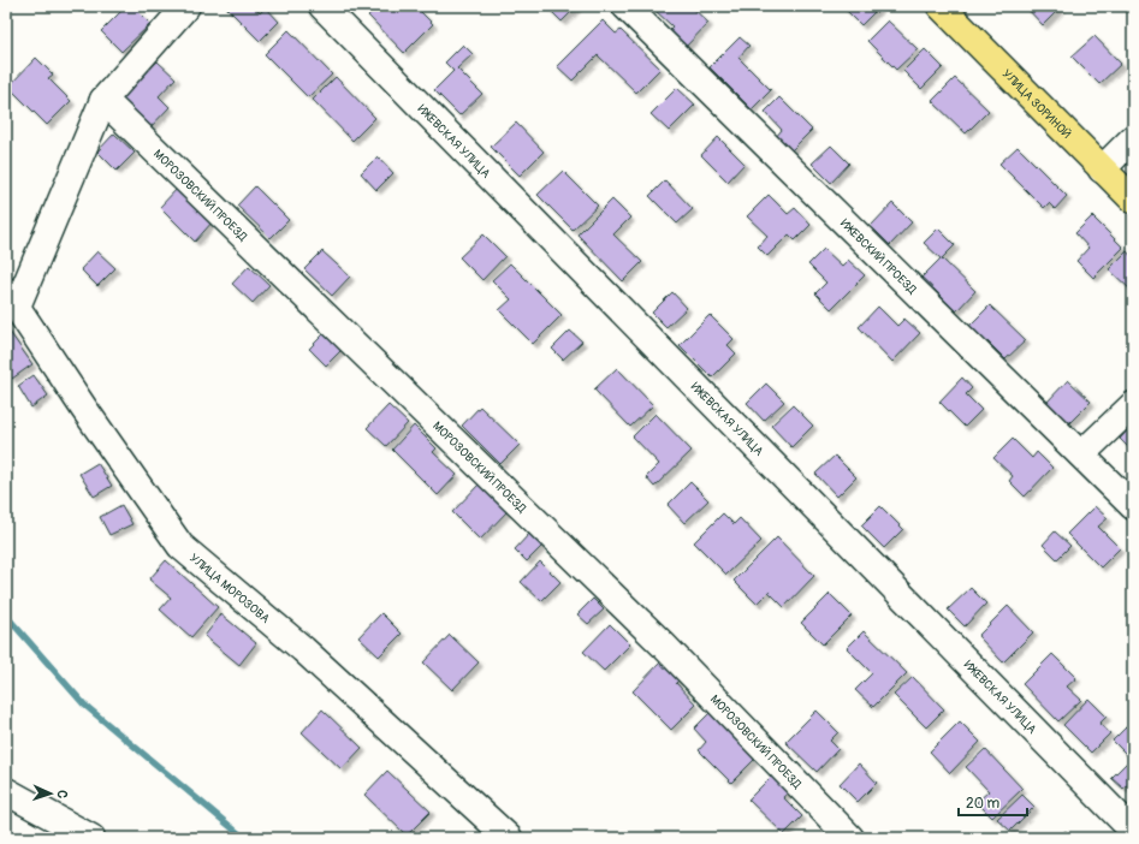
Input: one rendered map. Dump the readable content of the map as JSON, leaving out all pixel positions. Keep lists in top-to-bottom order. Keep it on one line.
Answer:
{"streets":{"main road":["УЛИЦА ЗОРИНОЙ"],"street":["ИЖЕВСКАЯ УЛИЦА","МОРОЗОВСКИЙ ПРОЕЗД","ИЖЕВСКИЙ ПРОЕЗД","УЛИЦА МОРОЗОВА"]},"scale_bar":"20 m","north":"right"}
